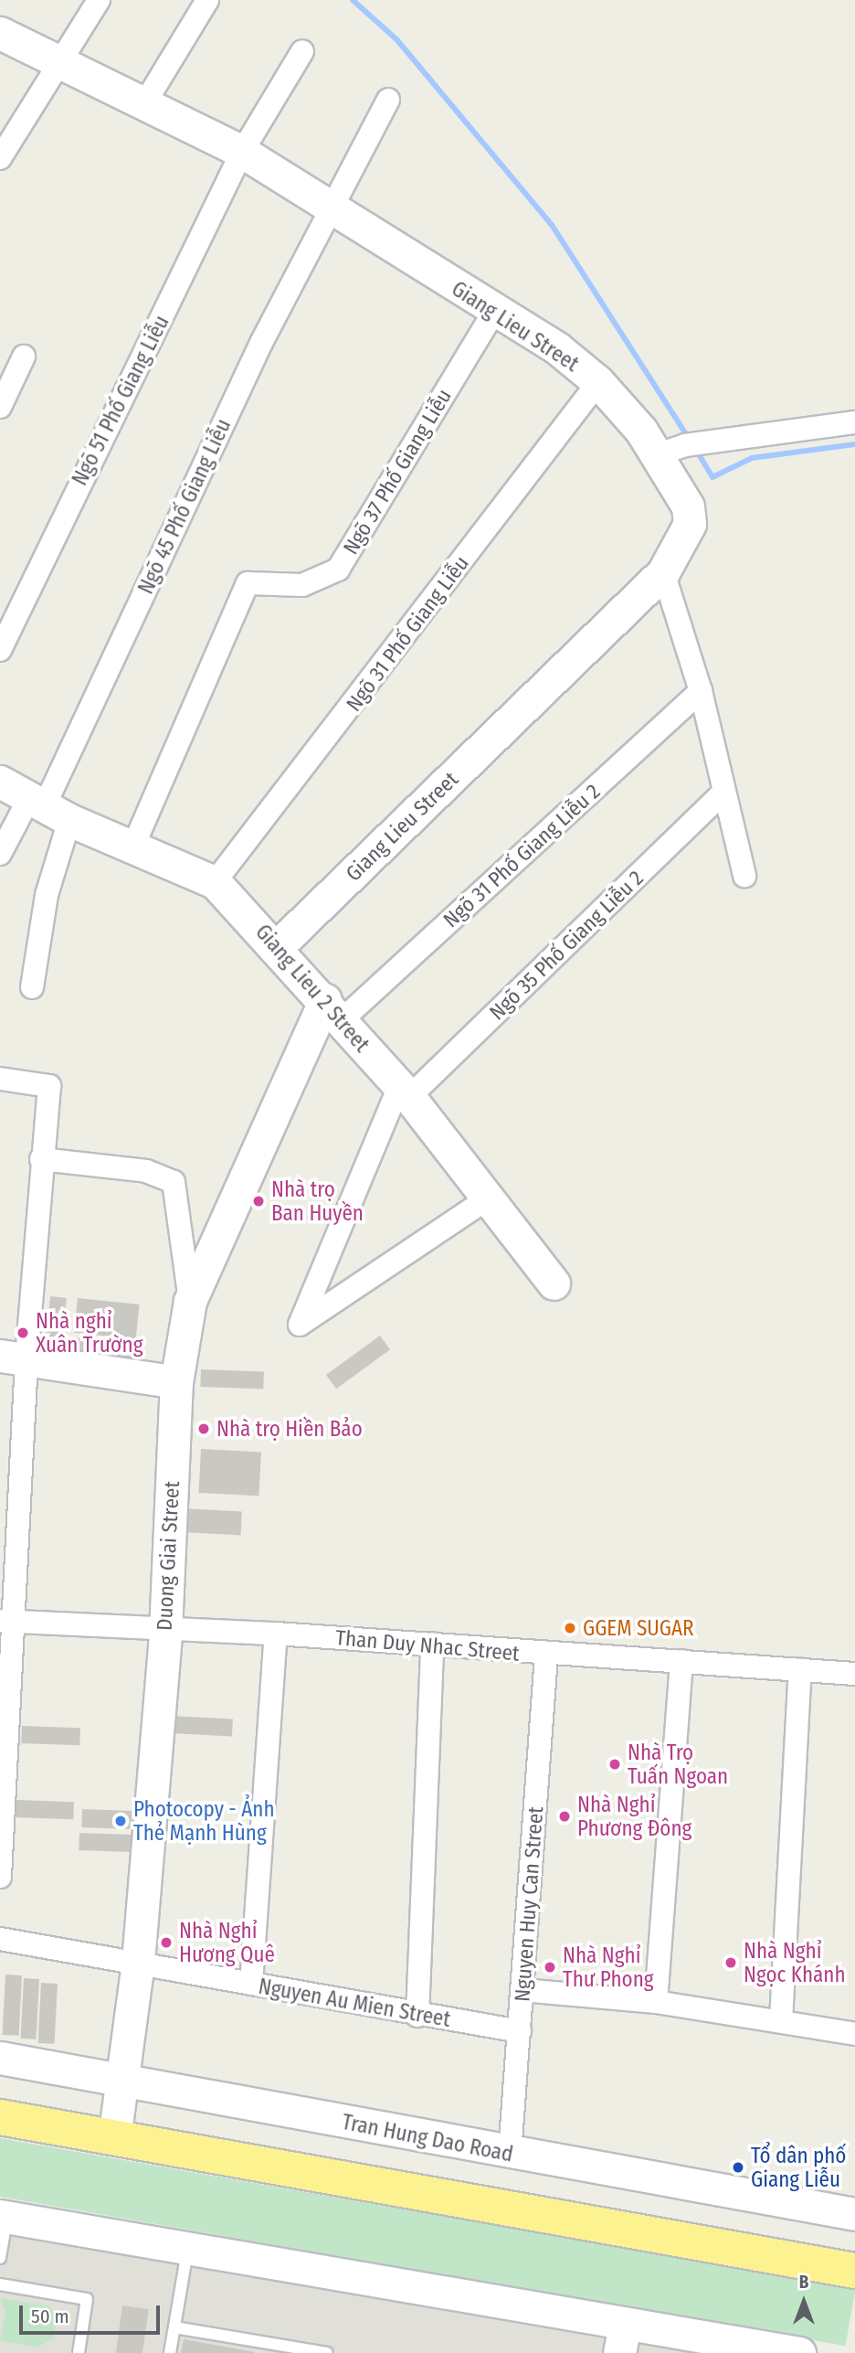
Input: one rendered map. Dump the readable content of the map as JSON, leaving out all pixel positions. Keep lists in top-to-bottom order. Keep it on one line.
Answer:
{"streets":{"street":["Giang Lieu Street","Ngõ 51 Phố Giang Liễu","Ngõ 37 Phố Giang Liễu","Ngõ 45 Phố Giang Liễu","Ngõ 31 Phố Giang Liễu","Ngõ 31 Phố Giang Liễu 2","Ngõ 35 Phố Giang Liễu 2","Giang Lieu 2 Street","Duong Giai Street","Than Duy Nhac Street","Nguyen Huy Can Street","Nguyen Au Mien Street","Tran Hung Dao Road"]},"crossings":[["Giang Lieu Street","Ngõ 51 Phố Giang Liễu"],["Giang Lieu Street","Ngõ 37 Phố Giang Liễu"],["Giang Lieu Street","Ngõ 45 Phố Giang Liễu"],["Giang Lieu Street","Ngõ 31 Phố Giang Liễu"],["Giang Lieu Street","Giang Lieu 2 Street"],["Ngõ 37 Phố Giang Liễu","Giang Lieu 2 Street"],["Ngõ 45 Phố Giang Liễu","Giang Lieu 2 Street"],["Ngõ 31 Phố Giang Liễu","Giang Lieu 2 Street"],["Ngõ 31 Phố Giang Liễu 2","Giang Lieu 2 Street"],["Ngõ 31 Phố Giang Liễu 2","Duong Giai Street"],["Ngõ 35 Phố Giang Liễu 2","Giang Lieu 2 Street"],["Giang Lieu 2 Street","Duong Giai Street"],["Duong Giai Street","Than Duy Nhac Street"],["Duong Giai Street","Nguyen Au Mien Street"],["Duong Giai Street","Tran Hung Dao Road"],["Than Duy Nhac Street","Nguyen Huy Can Street"],["Nguyen Huy Can Street","Nguyen Au Mien Street"],["Nguyen Huy Can Street","Tran Hung Dao Road"]],"places":["Nhà trọ Ban Huyền","Nhà nghỉ Xuân Trường","Nhà trọ Hiền Bảo","GGEM SUGAR","Nhà Trọ Tuấn Ngoan","Nhà Nghỉ Phương Đông","Photocopy - Ảnh Thẻ Mạnh Hùng","Nhà Nghỉ Hương Quê","Nhà Nghỉ Ngọc Khánh","Nhà Nghỉ Thư Phong","Tổ dân phố Giang Liễu"],"scale_bar":"50 m","north":"top"}
